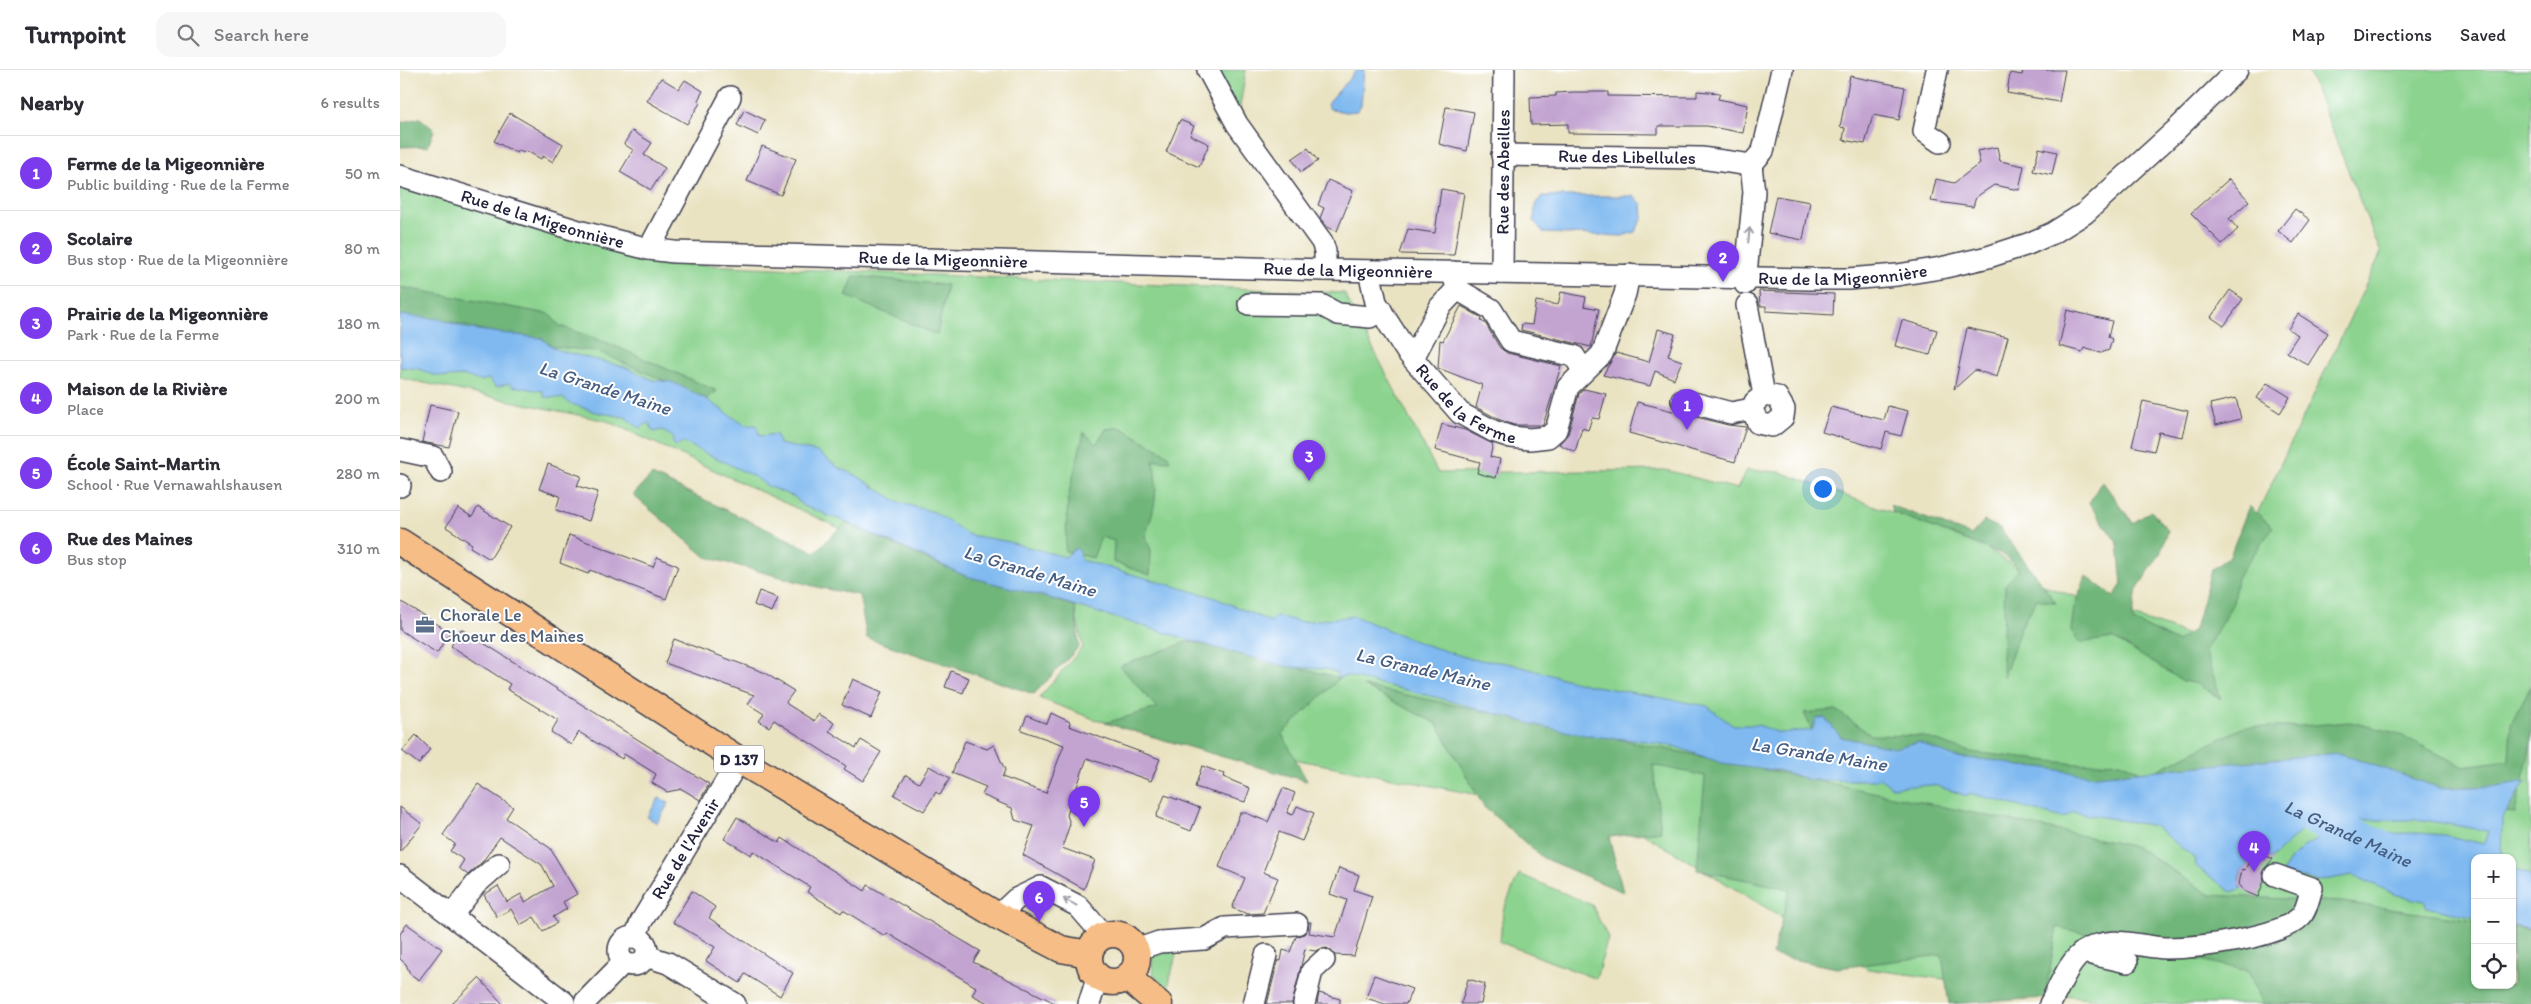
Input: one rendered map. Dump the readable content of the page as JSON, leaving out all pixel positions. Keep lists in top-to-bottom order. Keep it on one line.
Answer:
{"streets":{"main road":["D 137"],"street":["Rue des Libellules","Rue des Abeilles","Rue de la Migeonnière","Rue de la Ferme","Rue de l'Avenir"]},"crossings":[["Rue des Libellules","Rue des Abeilles"],["Rue des Abeilles","Rue de la Migeonnière"],["Rue de la Migeonnière","Rue de la Ferme"],["D 137","Rue de l'Avenir"]],"water":["La Grande Maine"],"places":{"office":["Chorale Le Choeur des Maines"]},"page":{"header":"Turnpoint","search":"Search here","nav":["Map","Directions","Saved"],"heading":["Nearby","6 results"],"list":[{"mark":"1","name":"Ferme de la Migeonnière","note":"Public building · Rue de la Ferme","value":"50 m"},{"mark":"2","name":"Scolaire","note":"Bus stop · Rue de la Migeonnière","value":"80 m"},{"mark":"3","name":"Prairie de la Migeonnière","note":"Park · Rue de la Ferme","value":"180 m"},{"mark":"4","name":"Maison de la Rivière","note":"Place","value":"200 m"},{"mark":"5","name":"École Saint-Martin","note":"School · Rue Vernawahlshausen","value":"280 m"},{"mark":"6","name":"Rue des Maines","note":"Bus stop","value":"310 m"}],"pins":["2","1","3","5","4","6"],"map_buttons":["+","−"]}}
